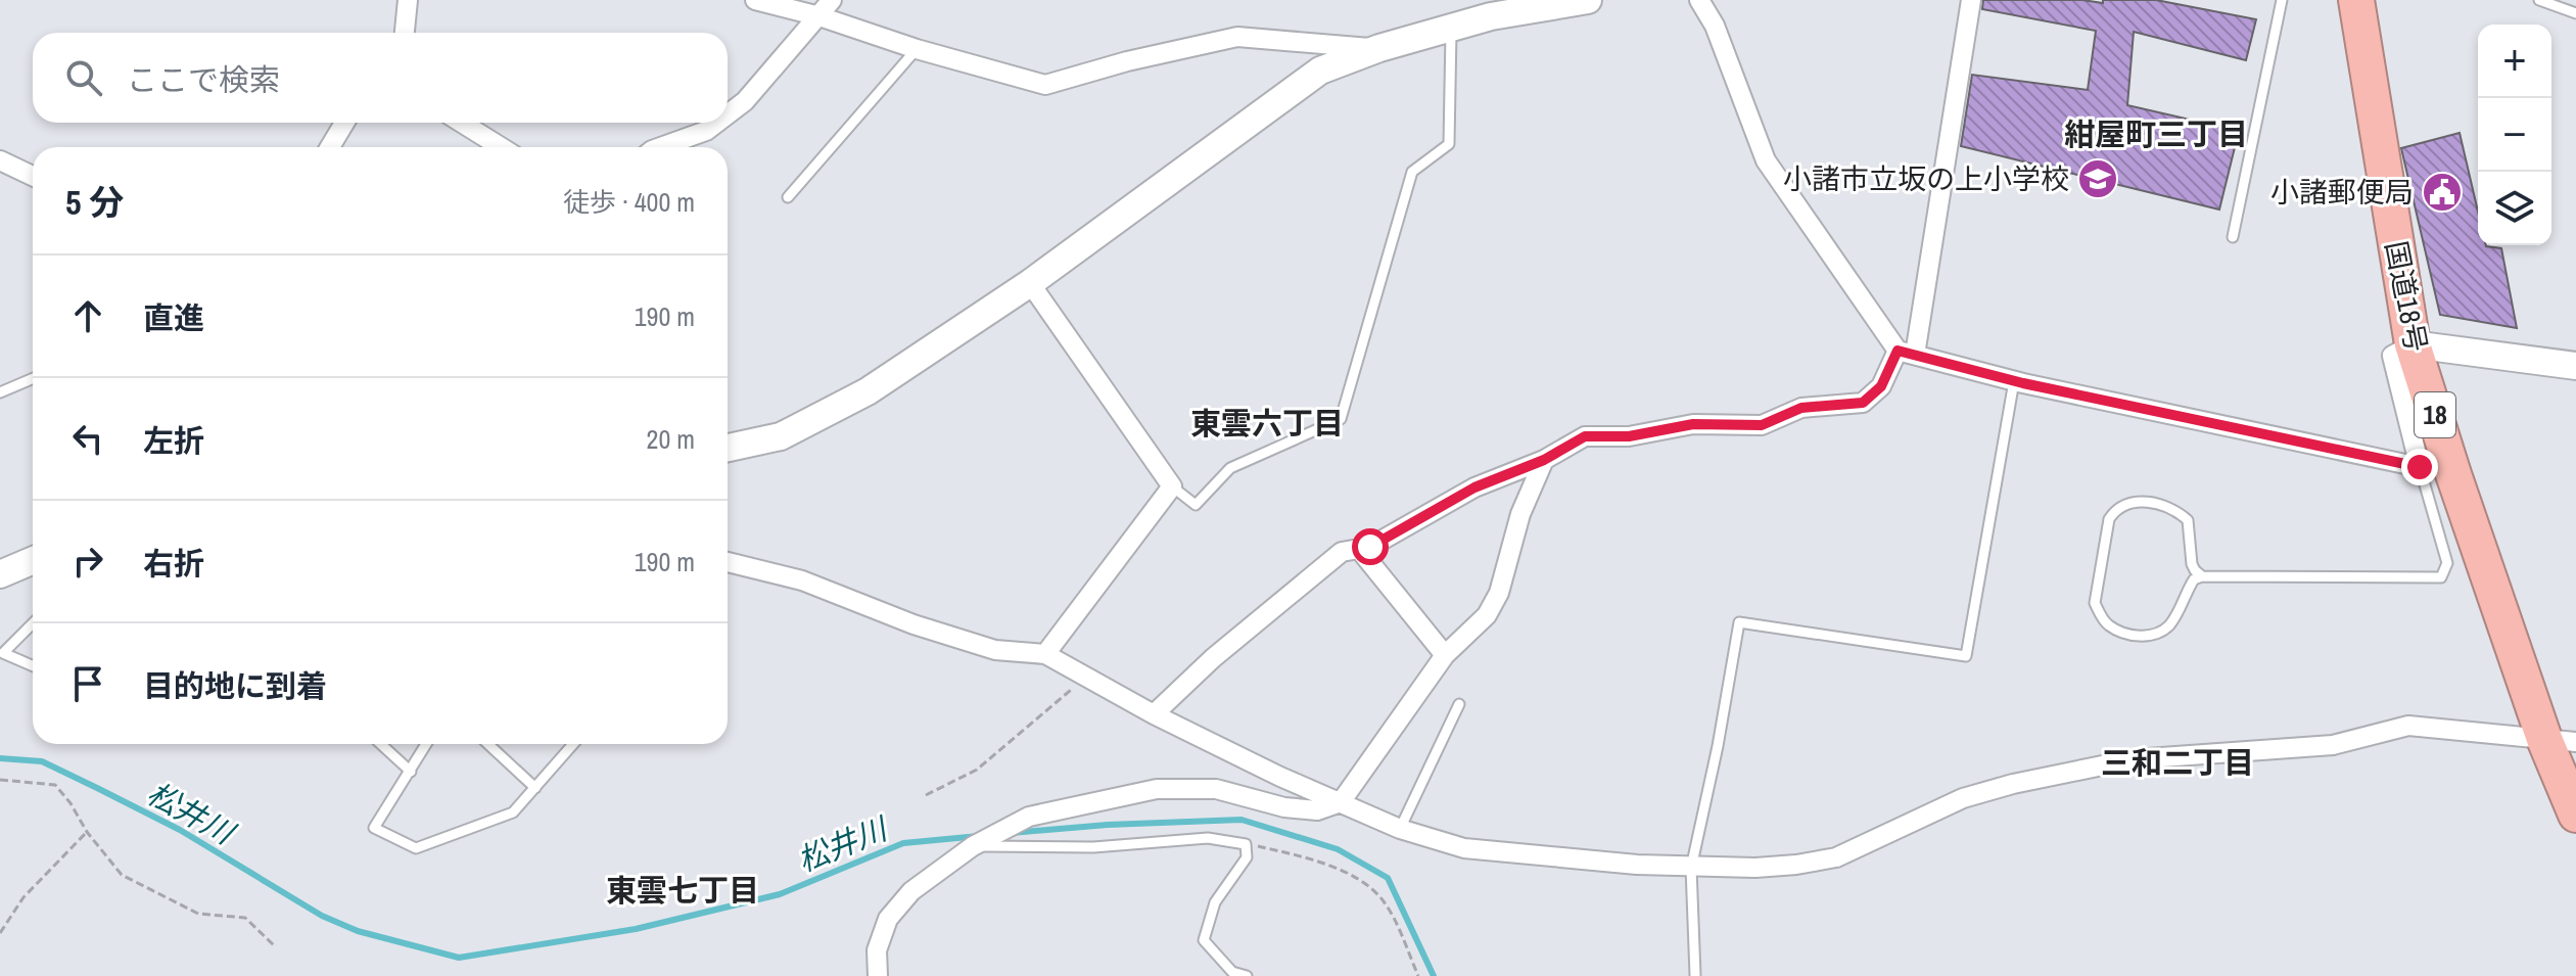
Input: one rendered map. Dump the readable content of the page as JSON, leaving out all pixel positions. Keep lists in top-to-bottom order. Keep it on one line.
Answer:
{"streets":{"highway":["国道18号","18"]},"districts":["紺屋町三丁目","東雲六丁目","三和二丁目","東雲七丁目"],"water":["松井川"],"places":{"school or university":["小諸市立坂の上小学校"],"public building":["小諸郵便局"]},"page":{"map_buttons":["+","−"],"search":"ここで検索","heading":["5 分","徒歩 · 400 m"],"list":[["直進","190 m"],["左折","20 m"],["右折","190 m"],"目的地に到着"]}}
